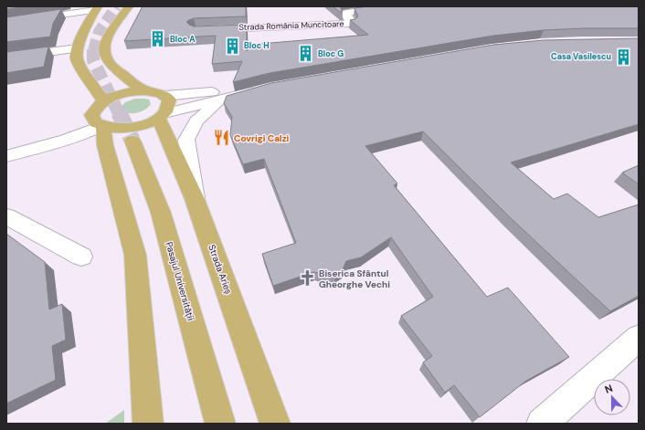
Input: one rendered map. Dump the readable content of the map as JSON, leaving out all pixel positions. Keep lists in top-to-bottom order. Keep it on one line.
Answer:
{"streets":{"main road":["Strada Arieș","Pasajul Universității"],"street":["Strada România Muncitoare"]},"places":{"building":["Bloc A","Bloc H","Bloc G","Casa Vasilescu"],"restaurant":["Covrigi Calzi"],"church":["Biserica Sfântul Gheorghe Vechi"]},"north":"top"}
